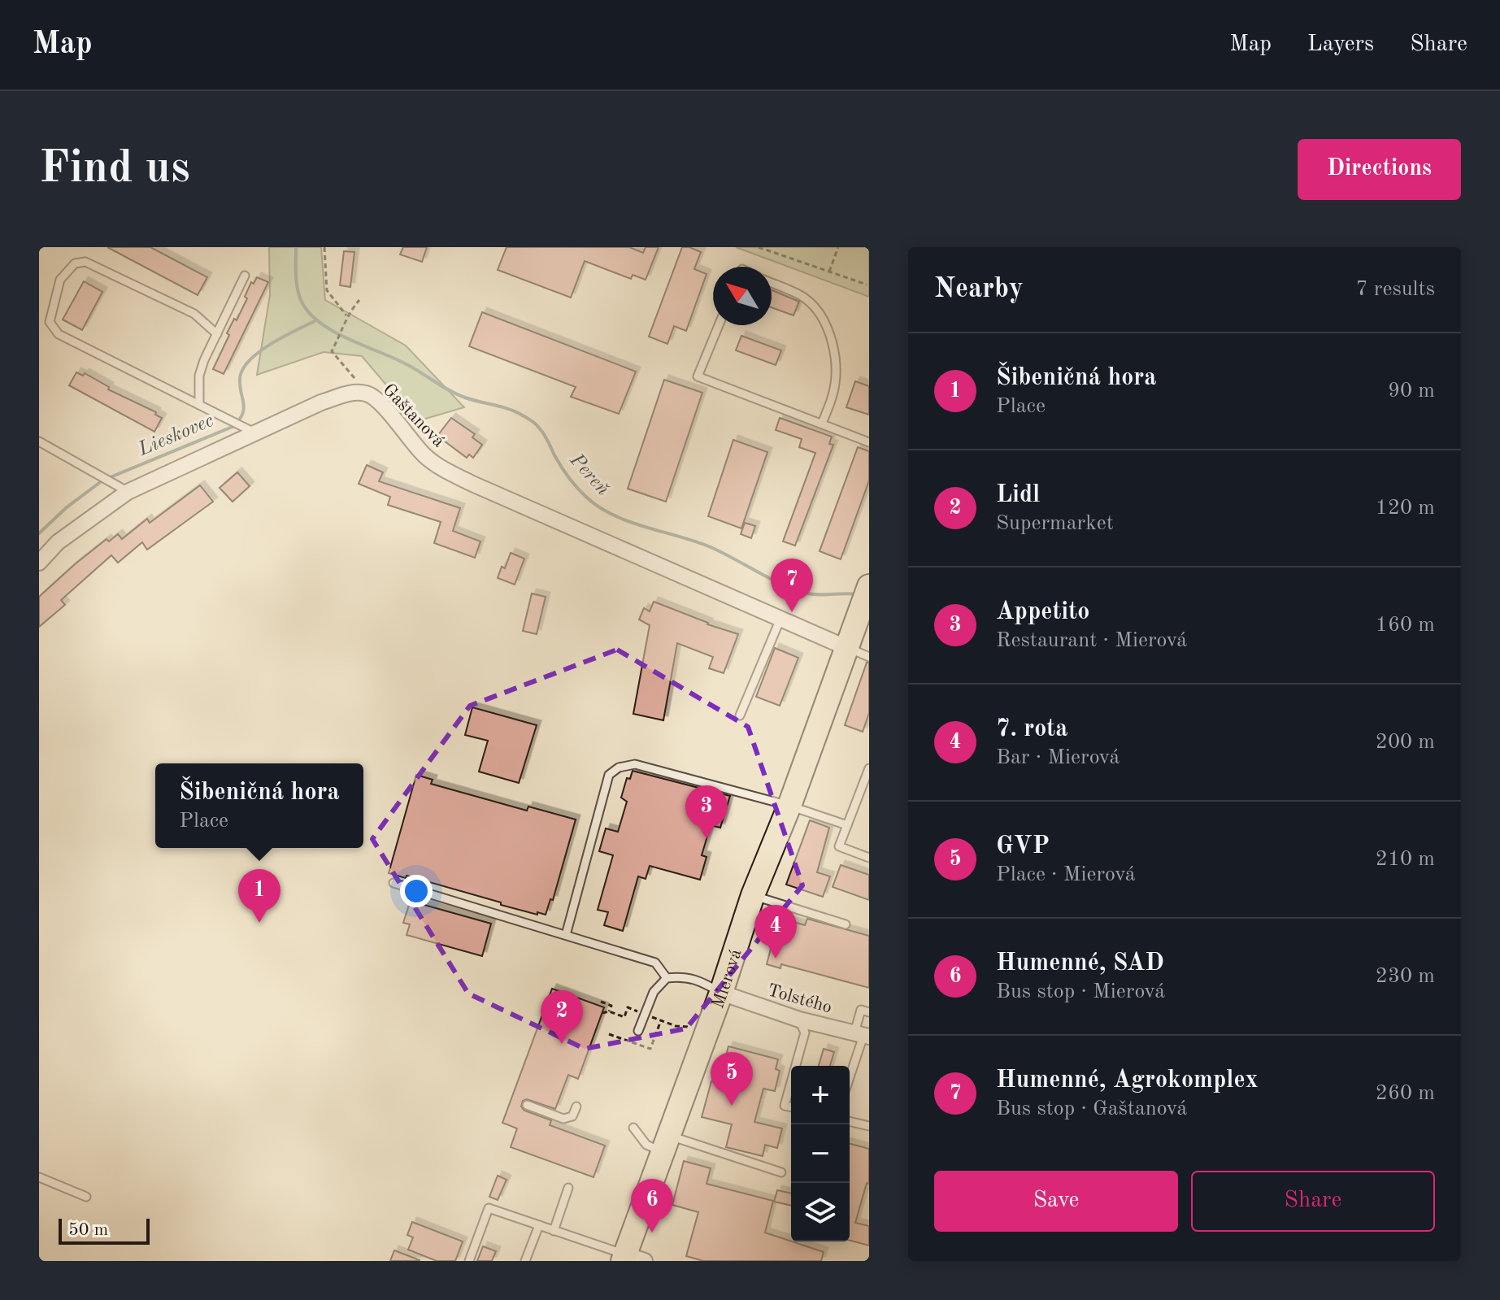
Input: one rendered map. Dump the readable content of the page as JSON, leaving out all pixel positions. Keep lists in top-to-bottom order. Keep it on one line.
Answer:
{"streets":{"main road":["Mierová"],"street":["Gaštanová","Tolstého"]},"crossings":[["Gaštanová","Mierová"],["Mierová","Tolstého"]],"water":["Lieskovec","Pereň"],"scale_bar":"50 m","north":"top left","page":{"header":"Map","nav":["Map","Layers","Share"],"buttons":["Directions",["Save","Share"]],"title":"Find us","heading":["Nearby","7 results"],"list":[{"mark":"1","name":"Šibeničná hora","note":"Place","value":"90 m"},{"mark":"2","name":"Lidl","note":"Supermarket","value":"120 m"},{"mark":"3","name":"Appetito","note":"Restaurant · Mierová","value":"160 m"},{"mark":"4","name":"7. rota","note":"Bar · Mierová","value":"200 m"},{"mark":"5","name":"GVP","note":"Place · Mierová","value":"210 m"},{"mark":"6","name":"Humenné, SAD","note":"Bus stop · Mierová","value":"230 m"},{"mark":"7","name":"Humenné, Agrokomplex","note":"Bus stop · Gaštanová","value":"260 m"}],"pins":["7","3","1","4","2","5","6"],"popup":["Šibeničná hora","Place"],"map_buttons":["+","−"],"scale":"50 m"}}
